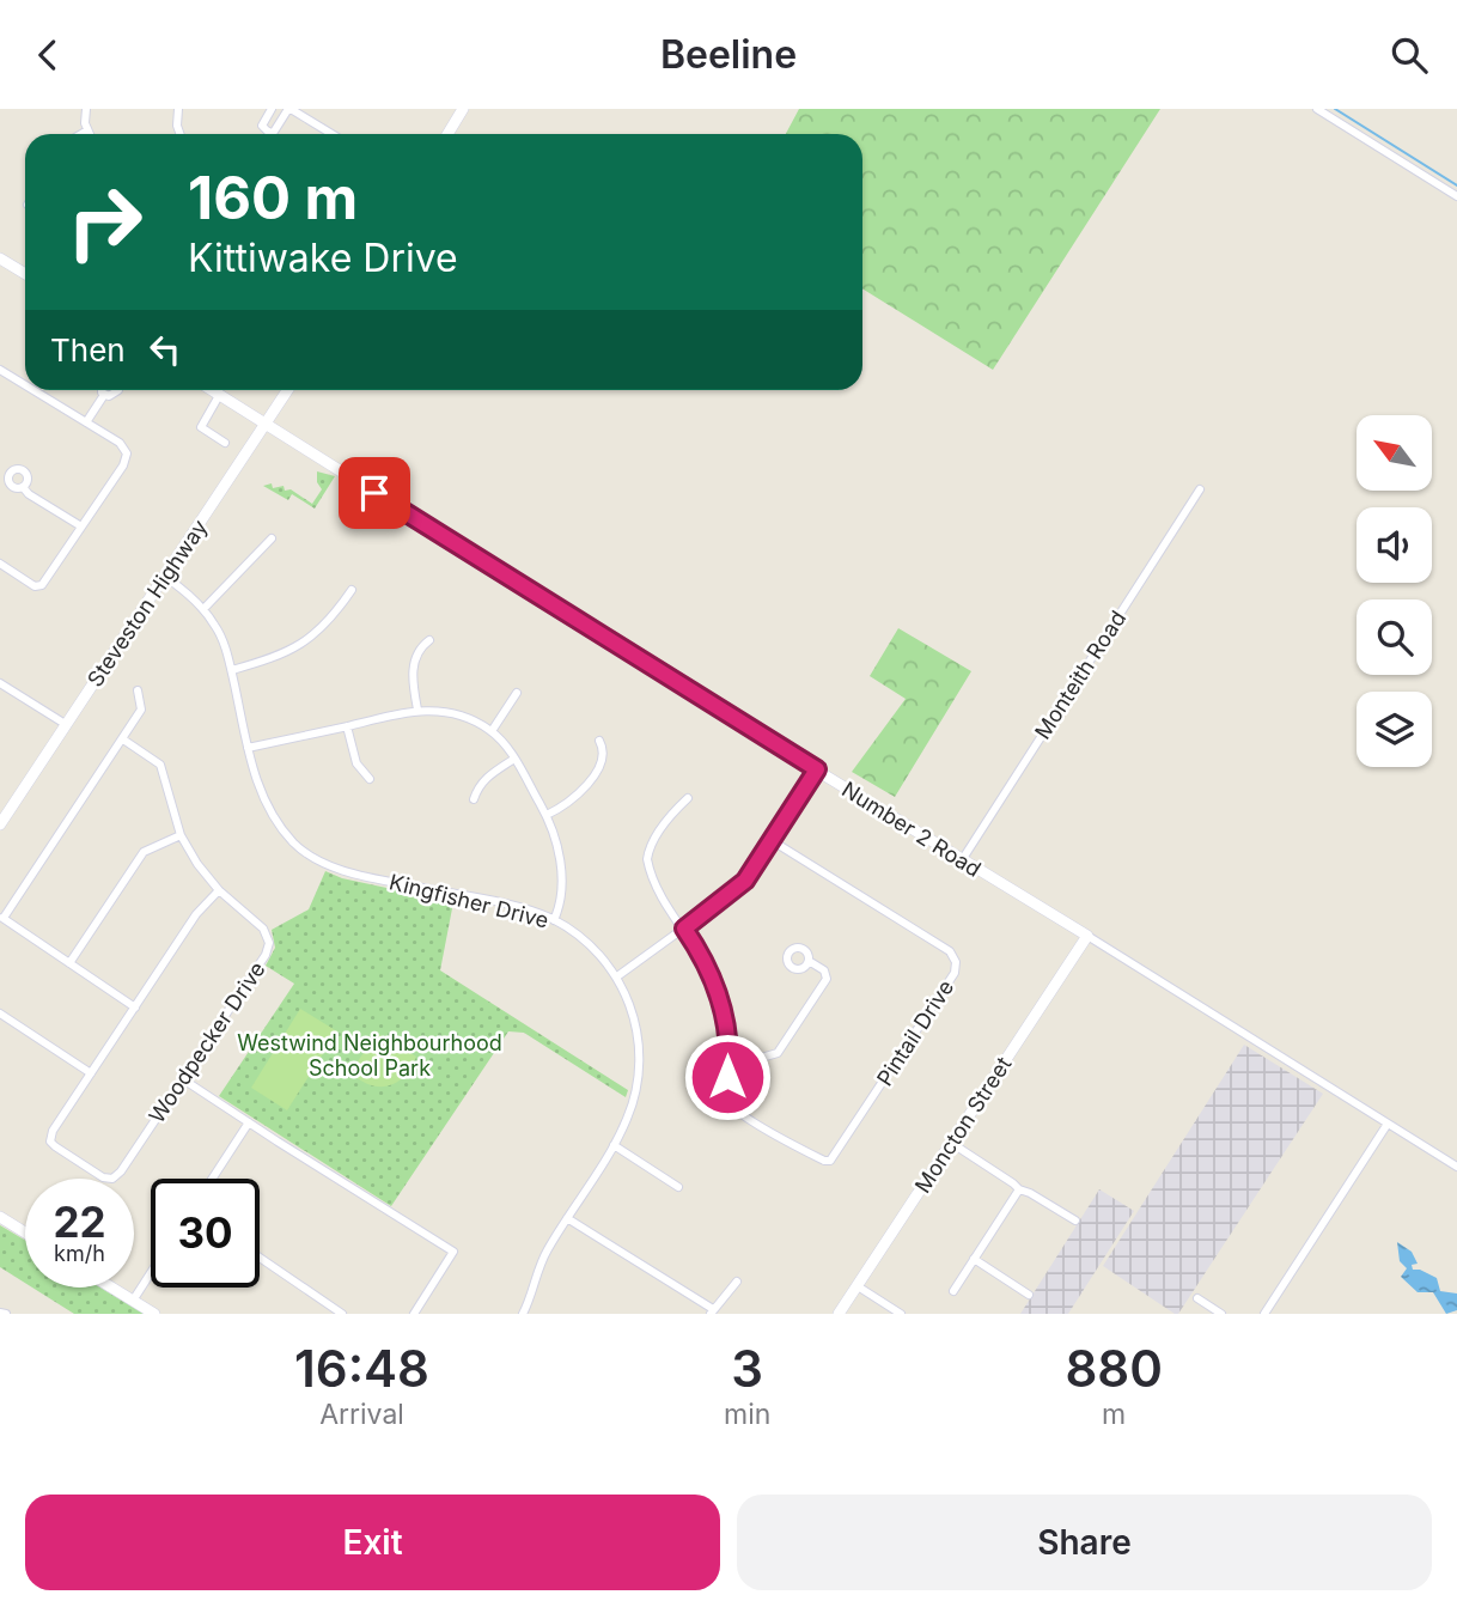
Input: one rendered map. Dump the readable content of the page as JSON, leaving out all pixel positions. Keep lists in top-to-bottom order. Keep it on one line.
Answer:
{"streets":{"street":["Steveston Highway","Monteith Road","Number 2 Road","Kingfisher Drive","Pintail Drive","Woodpecker Drive","Moncton Street"]},"crossings":[["Steveston Highway","Number 2 Road"],["Steveston Highway","Kingfisher Drive"],["Monteith Road","Number 2 Road"],["Number 2 Road","Moncton Street"]],"parks":["Westwind Neighbourhood School Park"],"north":"top left","page":{"header":"Beeline","turn":["160 m","Kittiwake Drive"],"then":"Then","speed":"22 km/h","limit":"30","eta":["16:48","Arrival","3","min","880","m"],"buttons":["Exit","Share"]}}
